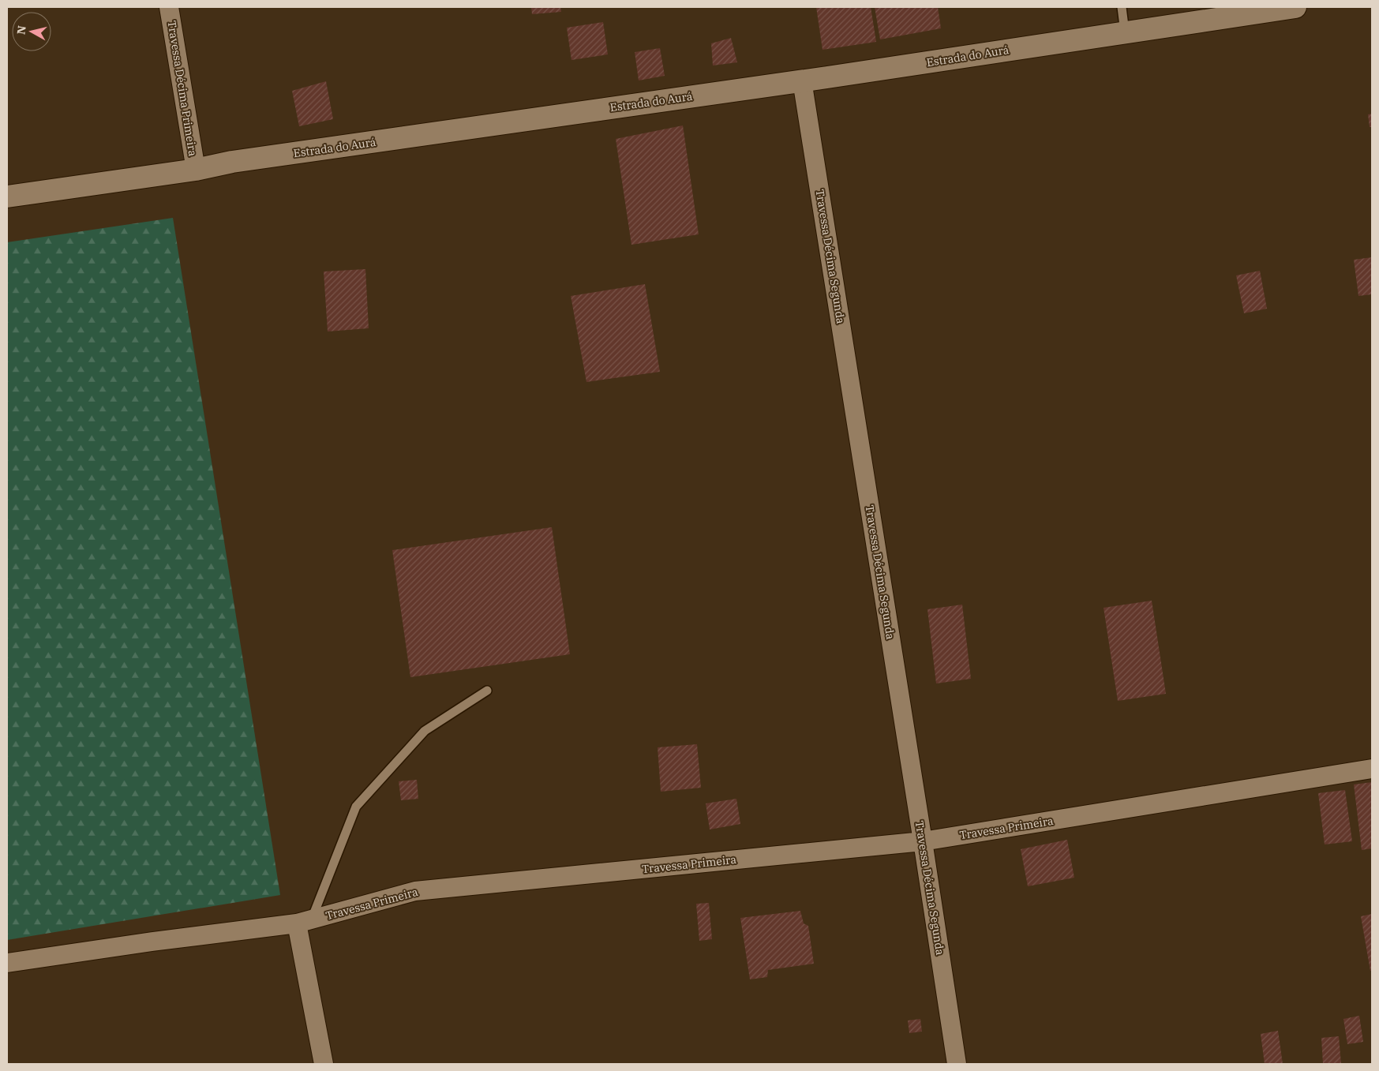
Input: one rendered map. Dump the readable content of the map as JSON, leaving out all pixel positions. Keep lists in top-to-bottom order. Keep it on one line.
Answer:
{"streets":{"street":["Estrada do Aurá","Travessa Décima Primeira","Travessa Décima Segunda","Travessa Primeira"]},"crossings":[["Estrada do Aurá","Travessa Décima Primeira"],["Estrada do Aurá","Travessa Décima Segunda"],["Travessa Décima Segunda","Travessa Primeira"]],"north":"left"}
